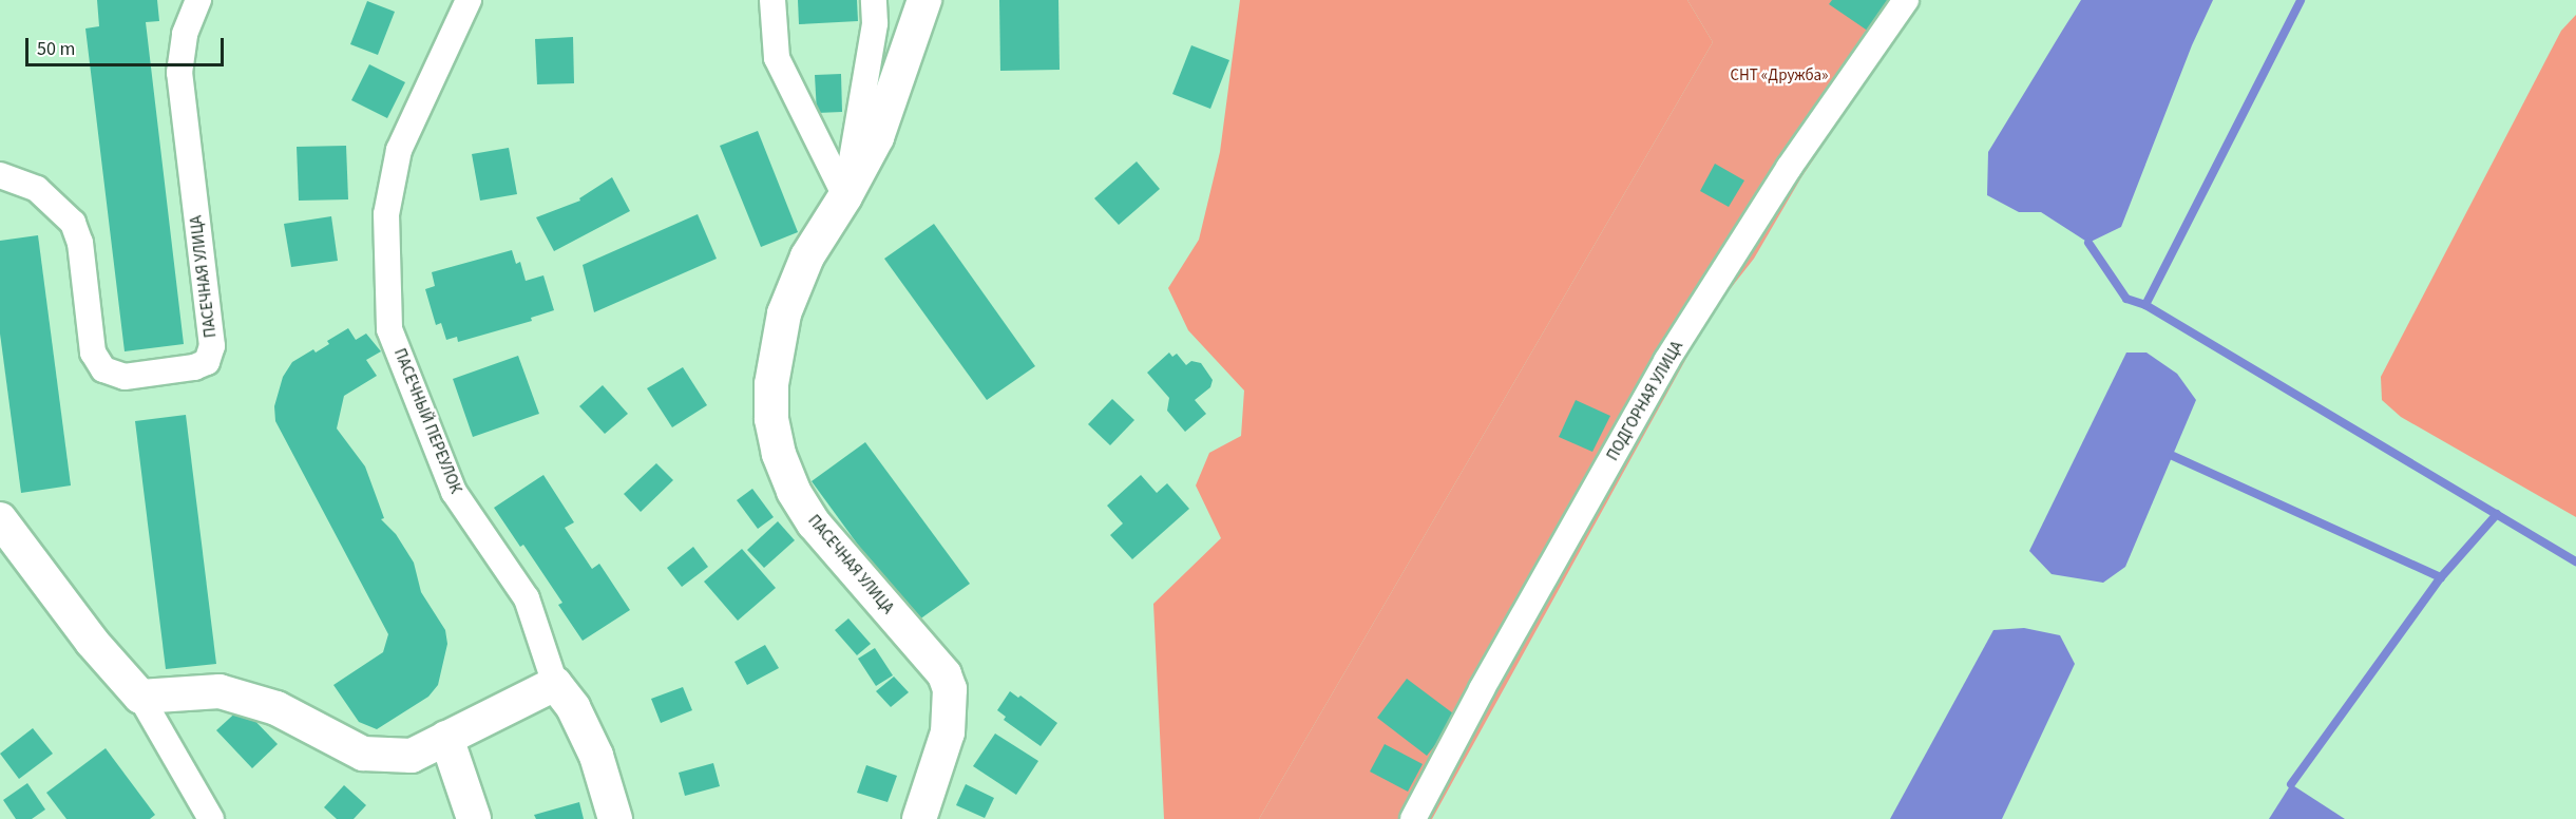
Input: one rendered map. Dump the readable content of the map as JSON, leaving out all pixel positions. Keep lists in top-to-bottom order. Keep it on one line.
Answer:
{"streets":{"street":["ПАСЕЧНАЯ УЛИЦА","ПОДГОРНАЯ УЛИЦА","ПАСЕЧНЫЙ ПЕРЕУЛОК"]},"parks":["СНТ «Дружба»"],"scale_bar":"50 m"}
